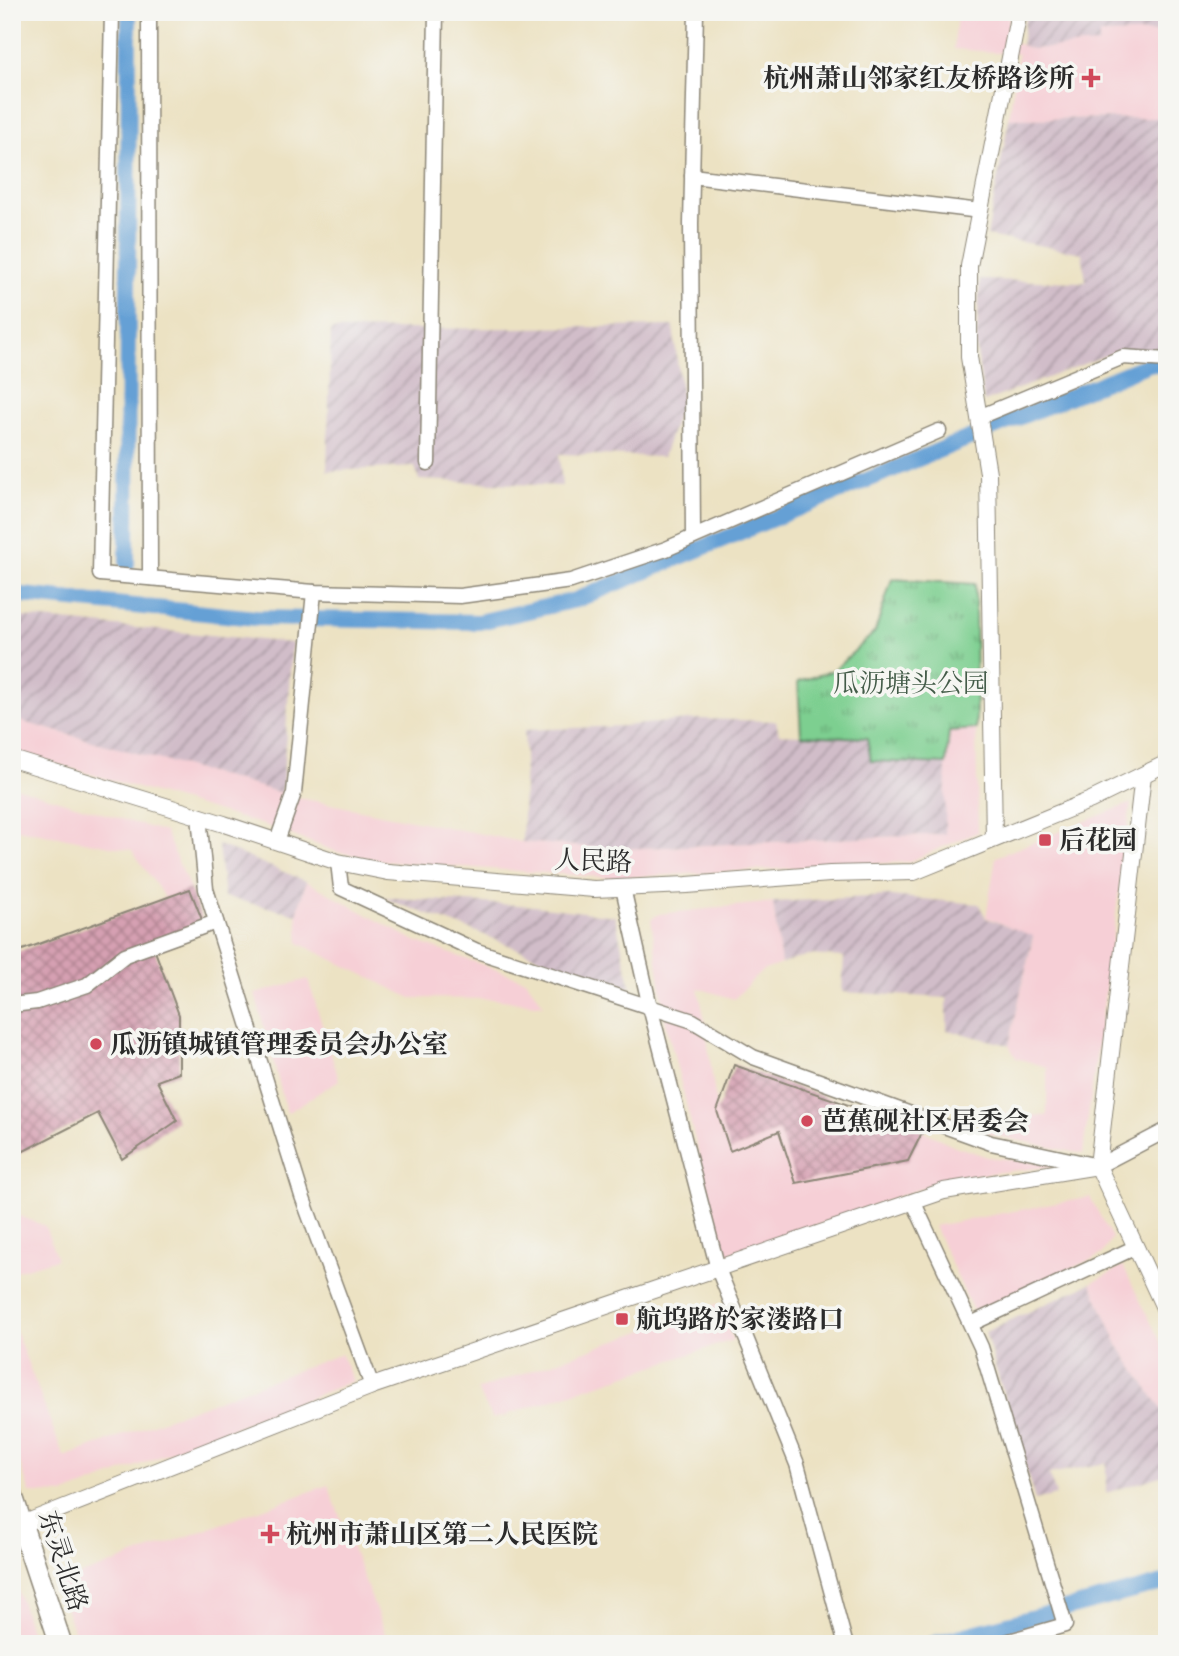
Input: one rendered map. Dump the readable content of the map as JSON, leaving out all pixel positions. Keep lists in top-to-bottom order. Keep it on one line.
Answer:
{"streets":{"main road":["东灵北路"],"street":["人民路"]},"parks":["瓜沥塘头公园"],"places":{"health":["杭州萧山邻家红友桥路诊所","杭州市萧山区第二人民医院"],"transit":["后花园","航坞路於家溇路口"],"other":["瓜沥镇城镇管理委员会办公室","芭蕉砚社区居委会"]}}
